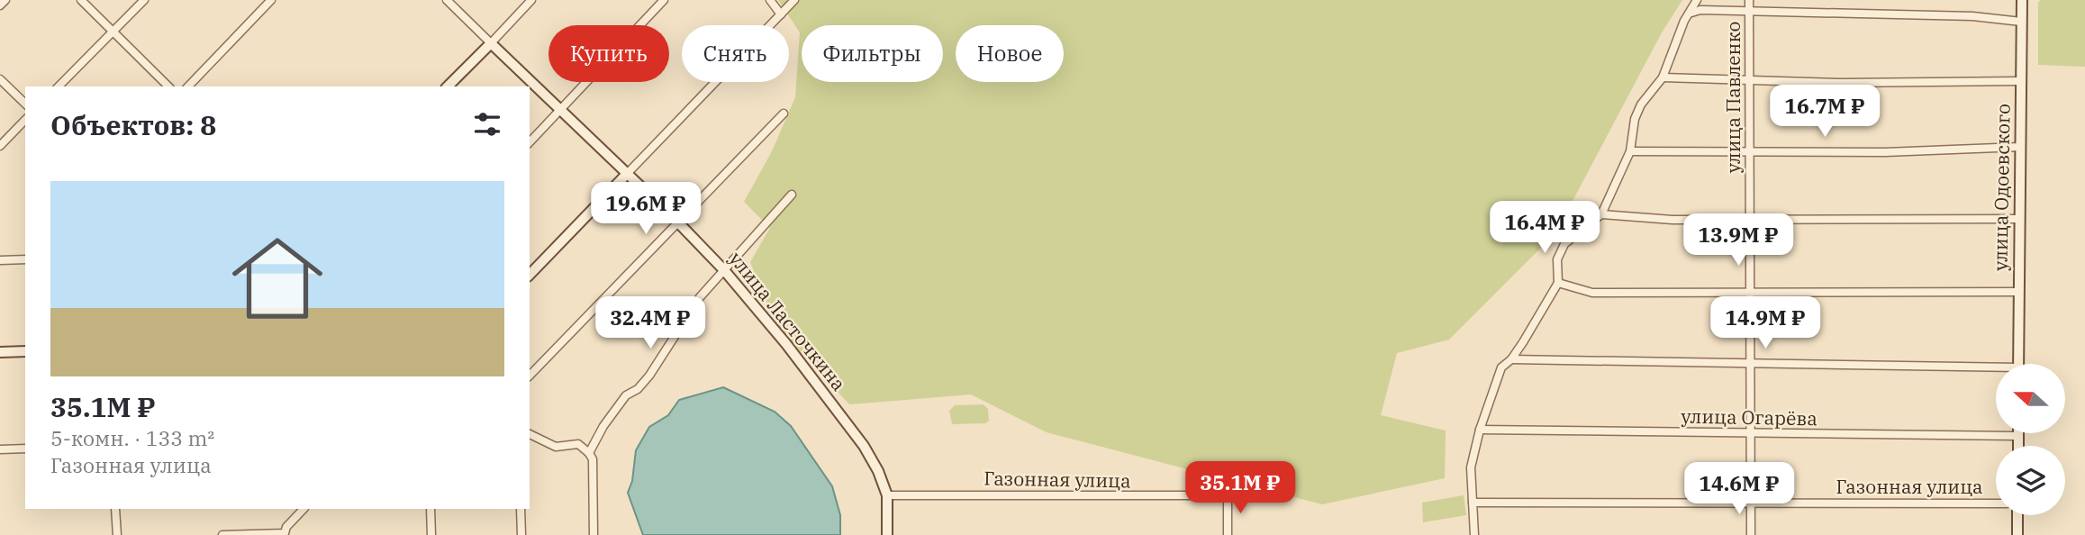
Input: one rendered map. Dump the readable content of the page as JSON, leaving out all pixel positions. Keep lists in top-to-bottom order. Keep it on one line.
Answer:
{"streets":{"street":["улица Павленко","улица Одоевского","улица Ласточкина","улица Огарёва","Газонная улица"]},"crossings":[["улица Павленко","улица Огарёва"],["улица Павленко","Газонная улица"],["улица Ласточкина","Газонная улица"]],"north":"left","page":{"chip":["Купить","Снять","Фильтры","Новое"],"price":["16.7M ₽","19.6M ₽","16.4M ₽","13.9M ₽","32.4M ₽","14.9M ₽","35.1M ₽","14.6M ₽"],"heading":"Объектов: 8","list":[{"name":"35.1M ₽","note":"5-комн. · 133 m² · Газонная улица"}]}}
